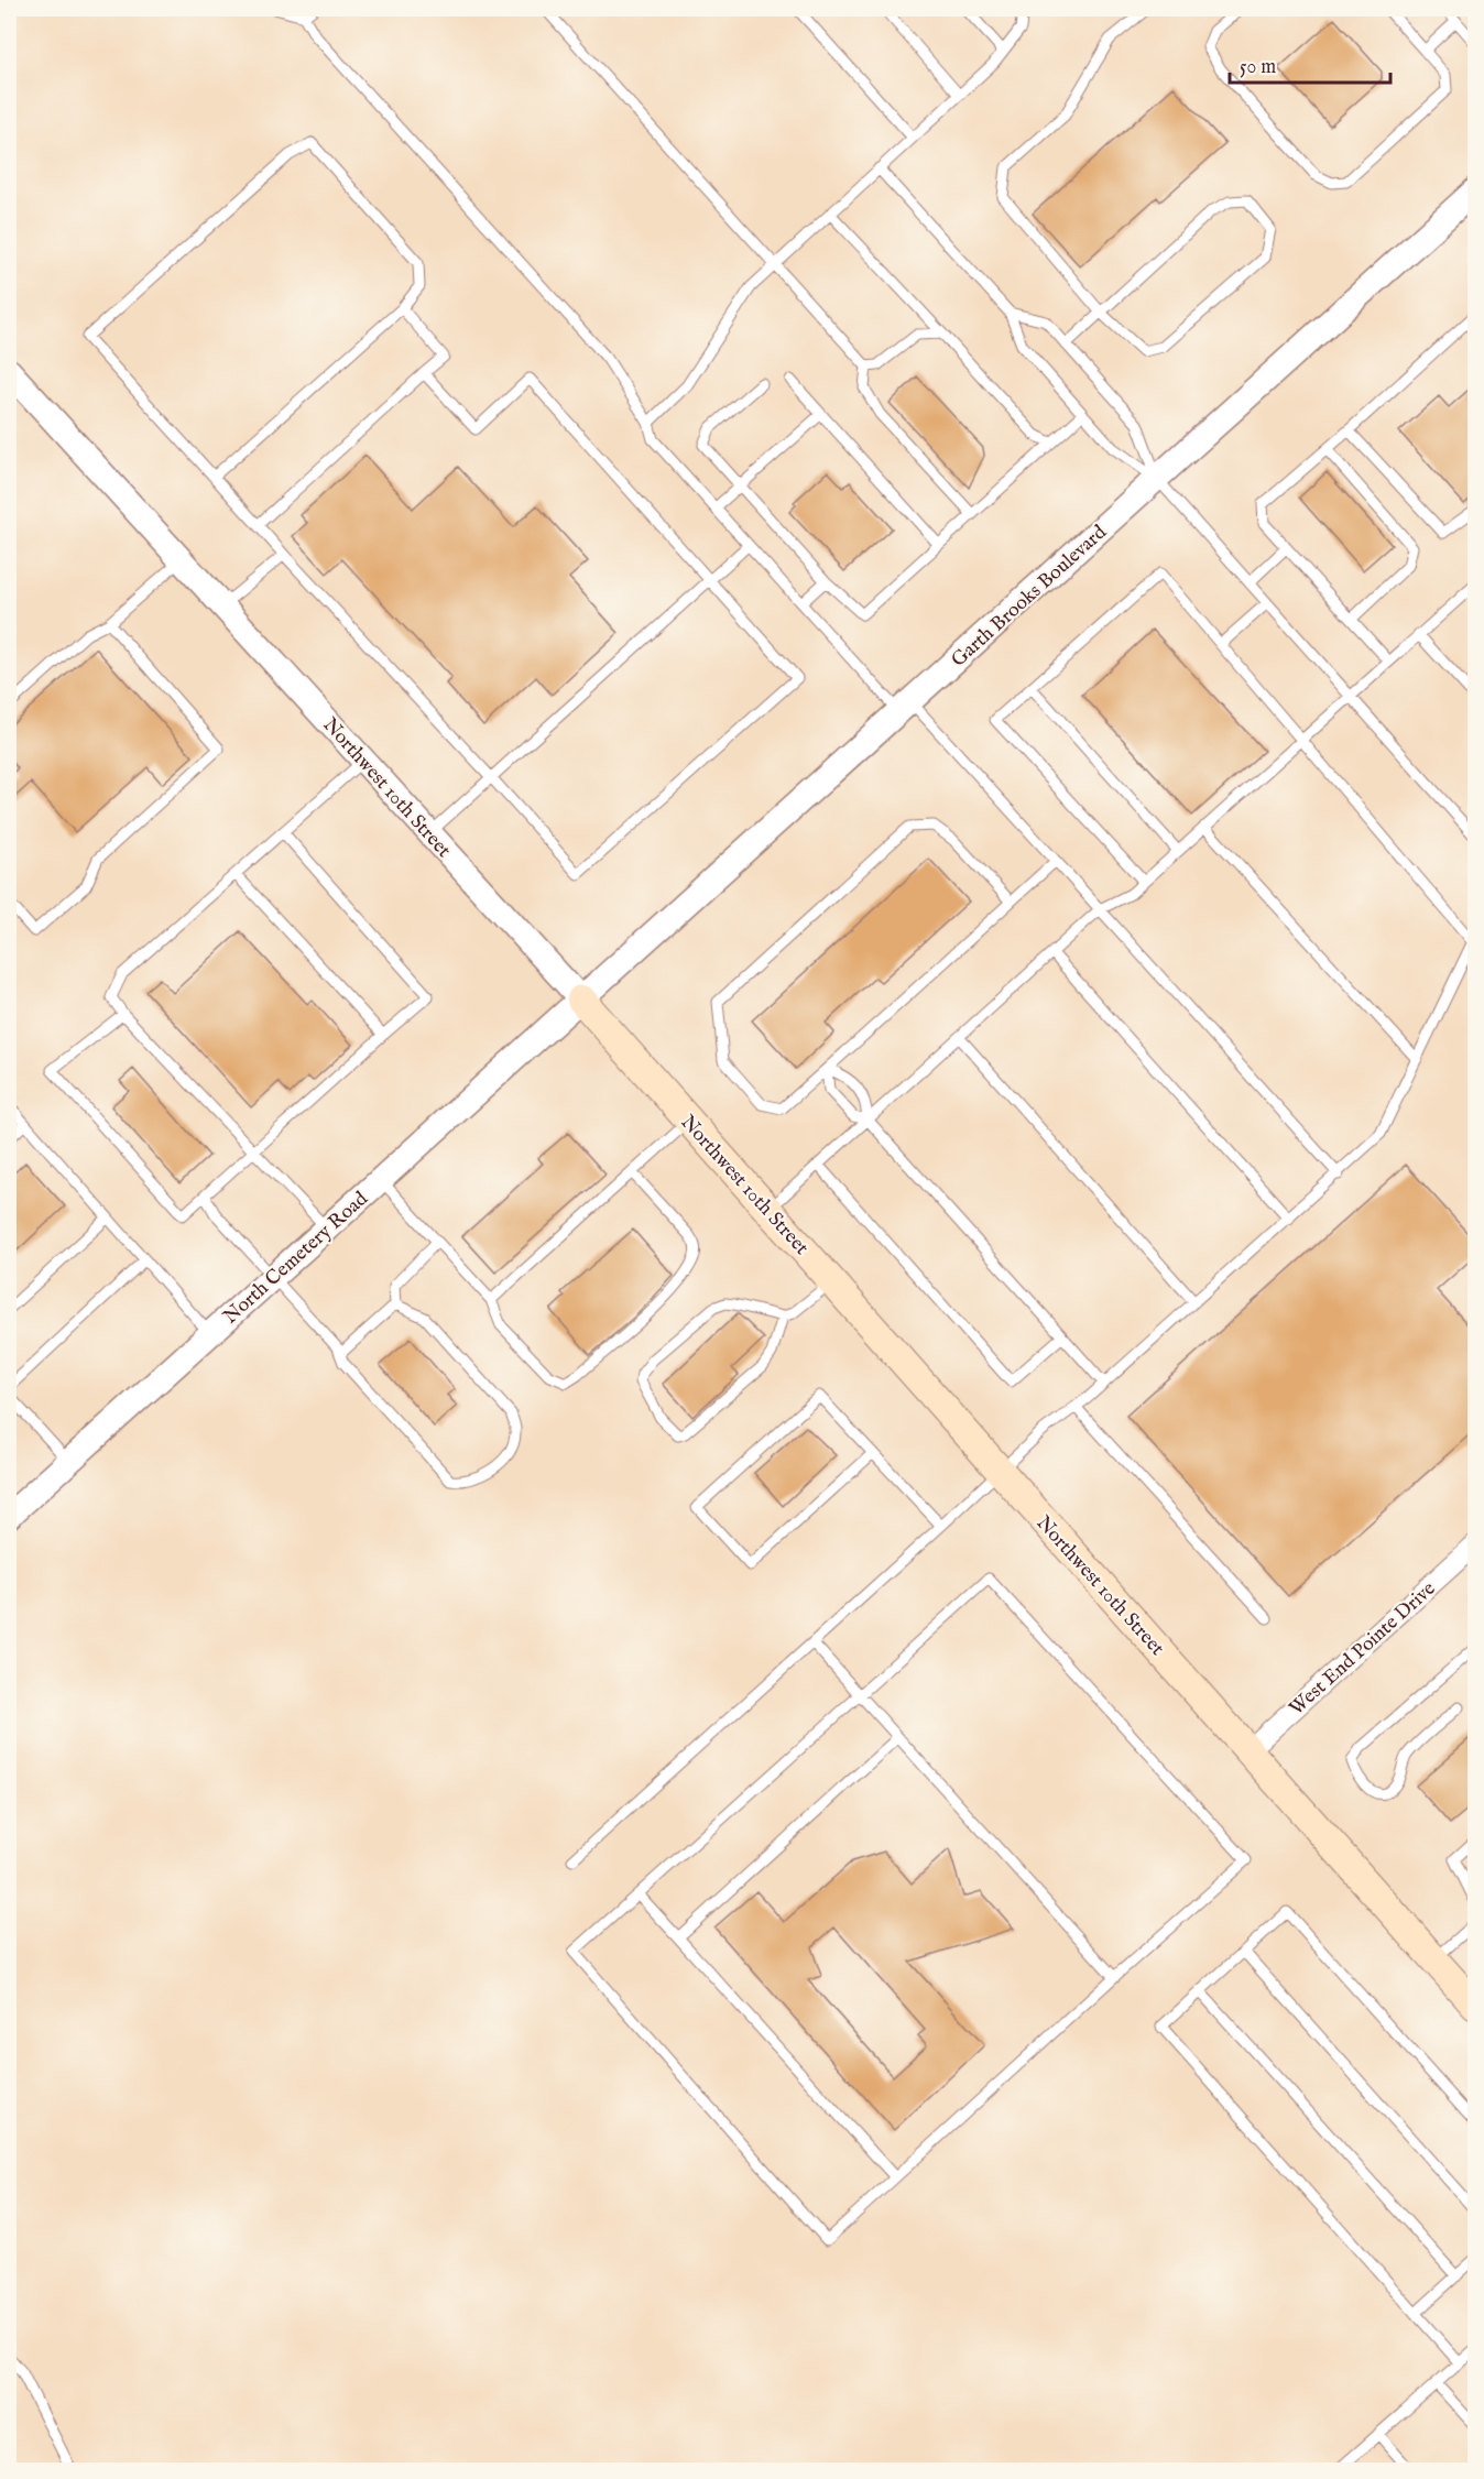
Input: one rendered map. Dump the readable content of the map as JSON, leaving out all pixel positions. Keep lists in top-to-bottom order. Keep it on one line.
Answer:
{"streets":{"main road":["Northwest 10th Street"],"street":["Garth Brooks Boulevard","North Cemetery Road","West End Pointe Drive"]},"crossings":[["Garth Brooks Boulevard","Northwest 10th Street"],["Garth Brooks Boulevard","North Cemetery Road"],["Northwest 10th Street","North Cemetery Road"],["Northwest 10th Street","West End Pointe Drive"]],"scale_bar":"50 m"}
